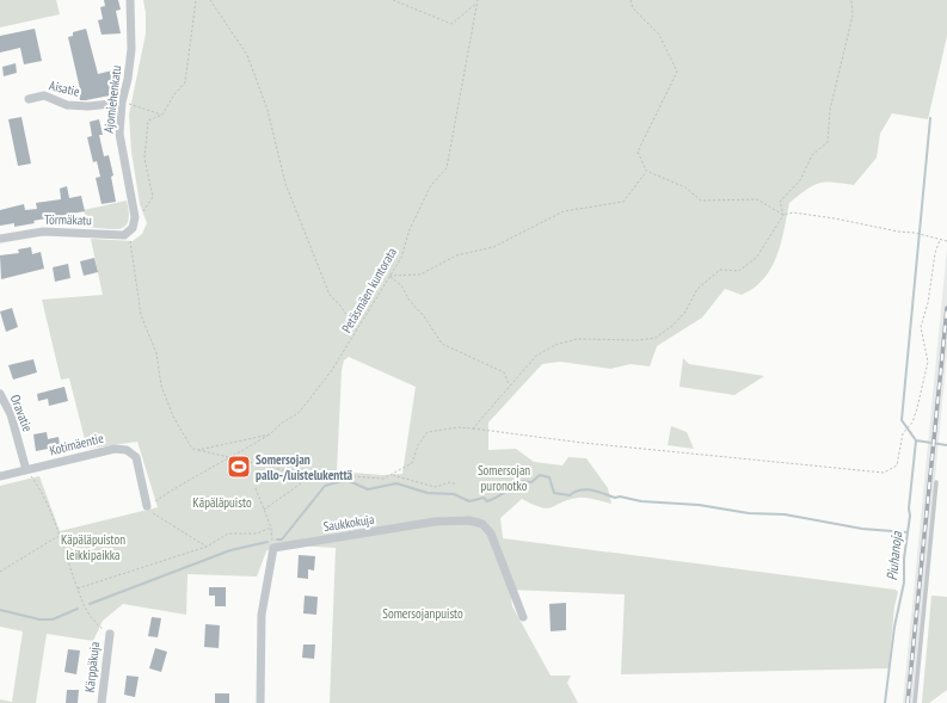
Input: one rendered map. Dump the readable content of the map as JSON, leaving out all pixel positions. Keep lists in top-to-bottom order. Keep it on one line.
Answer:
{"streets":{"street":["Aisatie","Ajomiehenkatu","Törmäkatu","Oravatie","Kotimäentie","Saukkokuja","Kärppäkuja"],"path":["Petäsmäen kuntorata"]},"crossings":[["Aisatie","Ajomiehenkatu"],["Ajomiehenkatu","Törmäkatu"],["Ajomiehenkatu","Petäsmäen kuntorata"],["Törmäkatu","Petäsmäen kuntorata"],["Oravatie","Kotimäentie"]],"water":["Piuhanoja"],"parks":["Somersojan puronotko","Käpäläpuisto","Käpäläpuiston leikkipaikka","Somersojanpuisto"],"places":{"sports":["Somersojan pallo-/luistelukenttä"]}}
